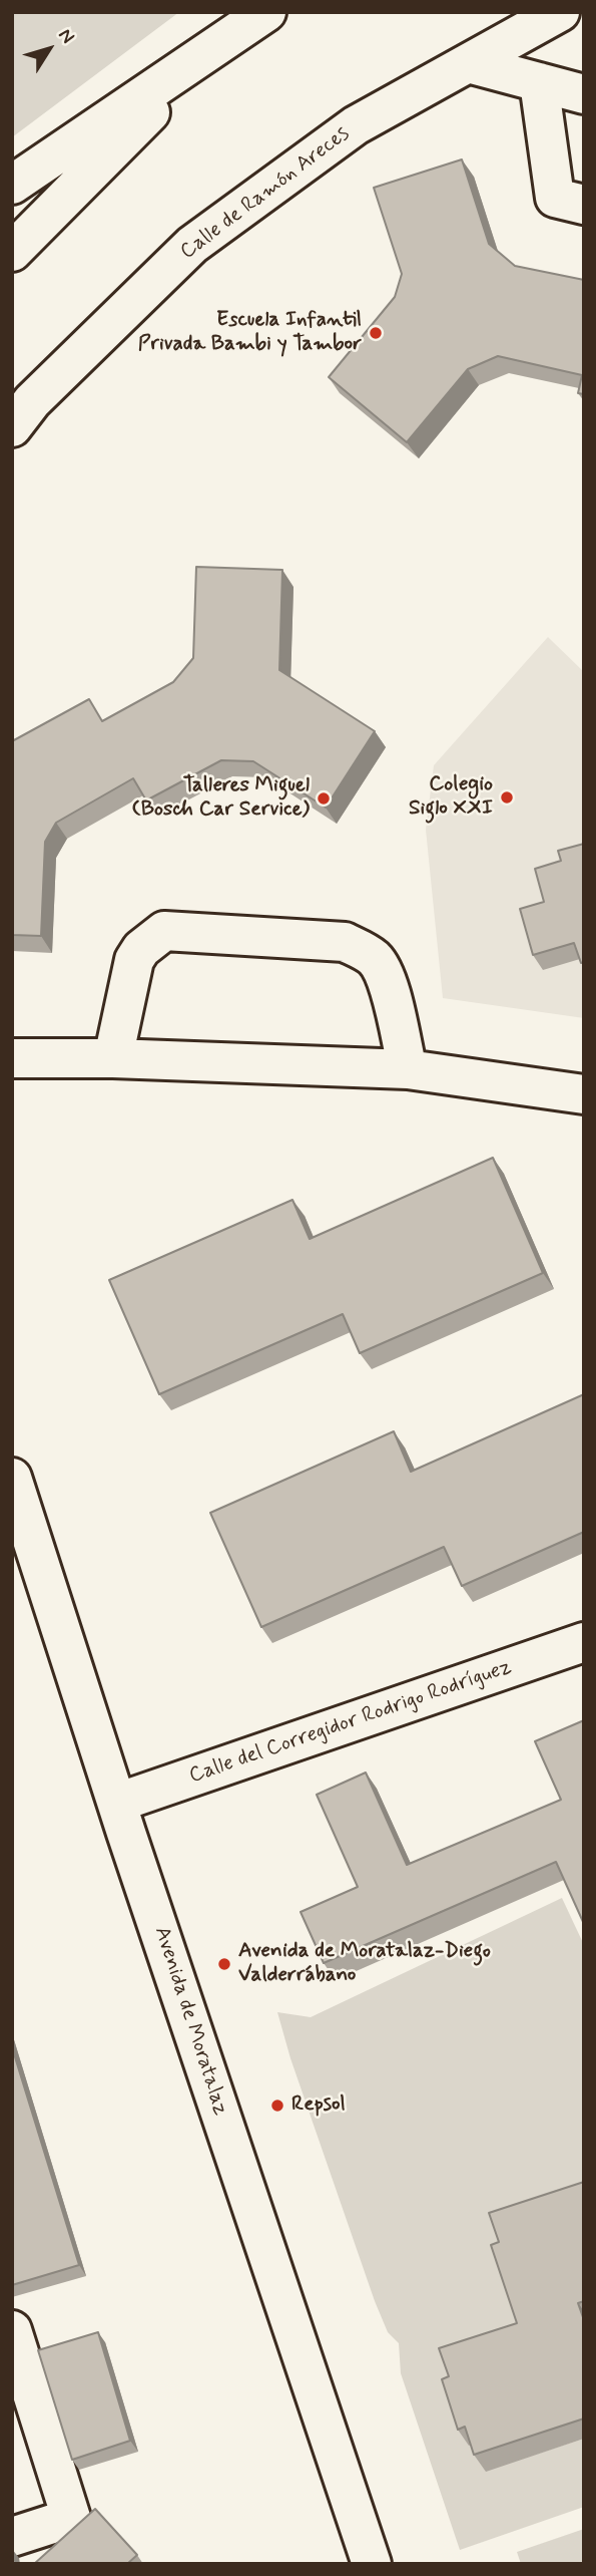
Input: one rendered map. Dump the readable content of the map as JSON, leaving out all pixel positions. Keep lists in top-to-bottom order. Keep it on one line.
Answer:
{"streets":{"main road":["Calle de Ramón Areces","Calle del Corregidor Rodrigo Rodríguez","Avenida de Moratalaz"]},"crossings":[["Calle del Corregidor Rodrigo Rodríguez","Avenida de Moratalaz"]],"places":["Escuela Infantil Privada Bambi y Tambor","Colegio Siglo XXI","Talleres Miguel (Bosch Car Service)","Avenida de Moratalaz-Diego Valderrábano","Repsol"],"north":"top right"}
